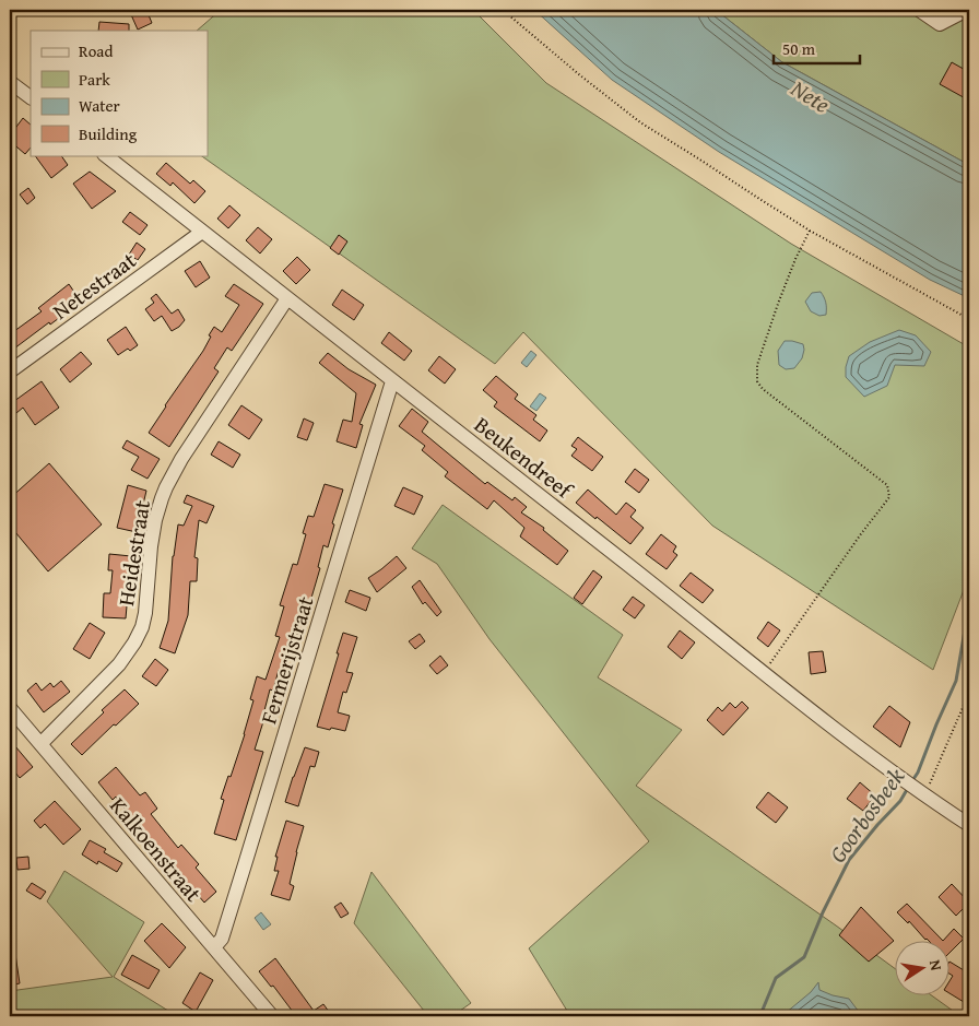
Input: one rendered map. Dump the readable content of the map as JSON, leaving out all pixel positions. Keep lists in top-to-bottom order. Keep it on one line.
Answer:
{"streets":{"street":["Netestraat","Beukendreef","Heidestraat","Fermerijstraat","Kalkoenstraat"]},"crossings":[["Netestraat","Beukendreef"],["Beukendreef","Heidestraat"],["Beukendreef","Fermerijstraat"],["Heidestraat","Kalkoenstraat"],["Fermerijstraat","Kalkoenstraat"]],"water":["Nete","Goorbosbeek"],"legend":["Road","Park","Water","Building"],"scale_bar":"50 m","north":"right"}
